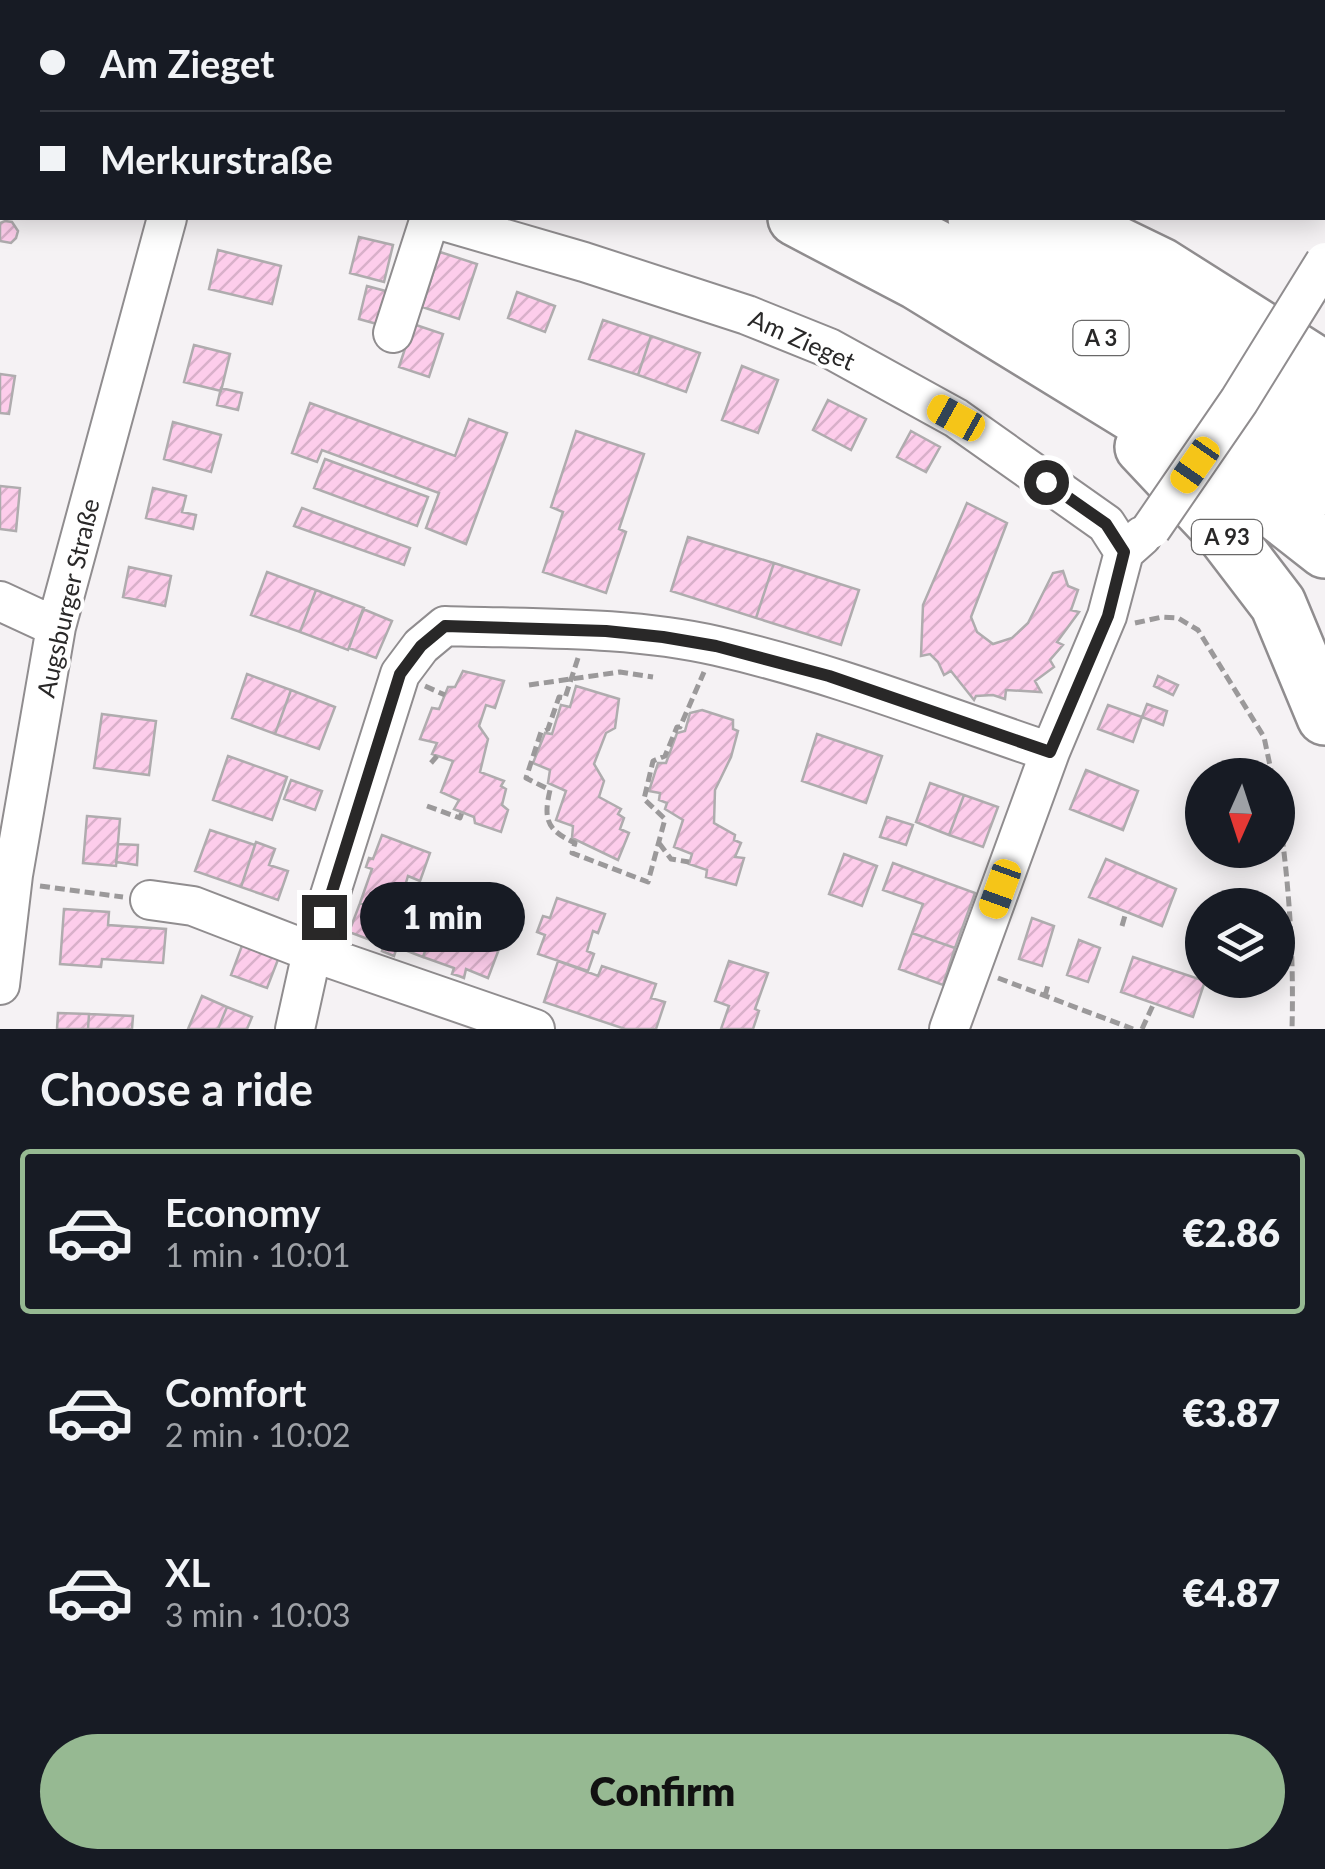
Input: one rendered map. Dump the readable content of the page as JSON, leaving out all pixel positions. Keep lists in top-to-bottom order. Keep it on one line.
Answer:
{"streets":{"highway":["A 3","A 93"],"street":["Am Zieget","Augsburger Straße"]},"north":"bottom","page":{"banner":["Am Zieget","Merkurstraße"],"bubble":"1 min","heading":"Choose a ride","list":[{"name":"Economy","note":"1 min · 10:01","value":"€2.86"},{"name":"Comfort","note":"2 min · 10:02","value":"€3.87"},{"name":"XL","note":"3 min · 10:03","value":"€4.87"}],"buttons":"Confirm"}}
